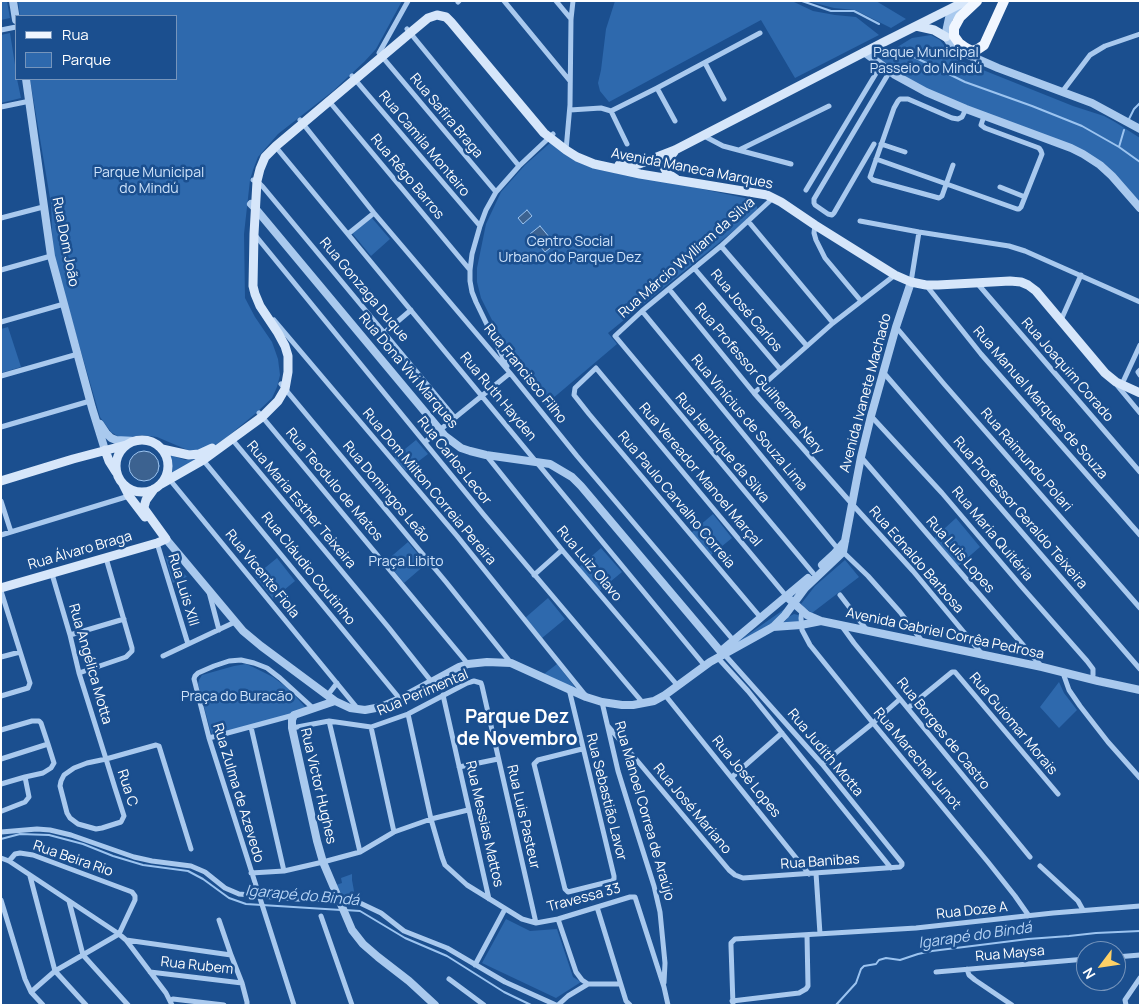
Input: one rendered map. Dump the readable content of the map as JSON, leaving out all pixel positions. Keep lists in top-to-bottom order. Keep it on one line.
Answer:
{"streets":{"main road":["Avenida Maneca Marques","Rua Dom João","Rua Álvaro Braga"],"street":["Rua Safira Braga","Rua Camila Monteiro","Rua Rêgo Barros","Rua Márcio Wylliam da Silva","Rua Gonzaga Duque","Rua José Carlos","Rua Joaquim Corado","Rua Dona Vivi Marques","Rua Francisco Filho","Rua Professor Guilherme Nery","Avenida Ivanete Machado","Rua Ruth Hayden","Rua Manuel Marques de Souza","Rua Vinícius de Souza Lima","Rua Henrique da Silva","Rua Raimundo Polari","Rua Carlos Lecor","Rua Vereador Manoel Marçal","Rua Teodulo de Matos","Rua Dom Milton Correia Pereira","Rua Domingos Leão","Rua Paulo Carvalho Correia","Rua Maria Esther Teixeira","Rua Professor Geraldo Teixeira","Rua Maria Quitéria","Rua Luis Lopes","Rua Ednaldo Barbosa","Rua Luiz Olavo","Rua Cláudio Coutinho","Rua Vicente Fiola","Rua Luis XIII","Avenida Gabriel Corrêa Pedrosa","Rua Angélica Motta","Rua Perimental","Rua Guiomar Morais","Rua Borges de Castro","Rua Judith Motta","Rua Marechal Junot","Rua José Lopes","Rua Victor Hughes","Rua C","Rua Zulma de Azevedo","Rua Sebastião Lavor","Rua José Mariano","Rua Manoel Correa de Araújo","Rua Luis Pasteur","Rua Messias Mattos","Rua Beira Rio","Rua Banibas","Travessa 33","Rua Doze A","Rua Maysa","Rua Rubem"]},"crossings":[["Rua Safira Braga","Avenida Maneca Marques"],["Rua Camila Monteiro","Avenida Maneca Marques"],["Avenida Maneca Marques","Rua Rêgo Barros"],["Avenida Maneca Marques","Rua Dom João"],["Avenida Maneca Marques","Rua Márcio Wylliam da Silva"],["Avenida Maneca Marques","Rua Gonzaga Duque"],["Avenida Maneca Marques","Rua Joaquim Corado"],["Avenida Maneca Marques","Rua Dona Vivi Marques"],["Avenida Maneca Marques","Rua Francisco Filho"],["Avenida Maneca Marques","Avenida Ivanete Machado"],["Avenida Maneca Marques","Rua Ruth Hayden"],["Avenida Maneca Marques","Rua Manuel Marques de Souza"],["Avenida Maneca Marques","Rua Carlos Lecor"],["Avenida Maneca Marques","Rua Teodulo de Matos"],["Avenida Maneca Marques","Rua Dom Milton Correia Pereira"],["Avenida Maneca Marques","Rua Domingos Leão"],["Avenida Maneca Marques","Rua Maria Esther Teixeira"],["Avenida Maneca Marques","Rua Cláudio Coutinho"],["Avenida Maneca Marques","Rua Vicente Fiola"],["Rua Márcio Wylliam da Silva","Rua José Carlos"],["Rua Márcio Wylliam da Silva","Rua Professor Guilherme Nery"],["Rua Márcio Wylliam da Silva","Rua Vinícius de Souza Lima"],["Rua Márcio Wylliam da Silva","Rua Henrique da Silva"],["Rua Dona Vivi Marques","Avenida Ivanete Machado"],["Rua Dona Vivi Marques","Rua Ruth Hayden"],["Rua Dona Vivi Marques","Rua Luiz Olavo"],["Rua Dona Vivi Marques","Rua Judith Motta"],["Rua Francisco Filho","Avenida Ivanete Machado"],["Rua Professor Guilherme Nery","Avenida Ivanete Machado"],["Rua Professor Guilherme Nery","Rua Ednaldo Barbosa"],["Avenida Ivanete Machado","Rua Ruth Hayden"],["Avenida Ivanete Machado","Rua Vinícius de Souza Lima"],["Avenida Ivanete Machado","Rua Henrique da Silva"],["Avenida Ivanete Machado","Rua Raimundo Polari"],["Avenida Ivanete Machado","Rua Carlos Lecor"],["Avenida Ivanete Machado","Rua Vereador Manoel Marçal"],["Avenida Ivanete Machado","Rua Teodulo de Matos"],["Avenida Ivanete Machado","Rua Dom Milton Correia Pereira"],["Avenida Ivanete Machado","Rua Domingos Leão"],["Avenida Ivanete Machado","Rua Paulo Carvalho Correia"],["Avenida Ivanete Machado","Rua Maria Esther Teixeira"],["Avenida Ivanete Machado","Rua Professor Geraldo Teixeira"],["Avenida Ivanete Machado","Rua Maria Quitéria"],["Avenida Ivanete Machado","Rua Luis Lopes"],["Avenida Ivanete Machado","Rua Ednaldo Barbosa"],["Avenida Ivanete Machado","Rua Luiz Olavo"],["Avenida Ivanete Machado","Rua Cláudio Coutinho"],["Avenida Ivanete Machado","Rua Vicente Fiola"],["Avenida Ivanete Machado","Avenida Gabriel Corrêa Pedrosa"],["Avenida Ivanete Machado","Rua Judith Motta"],["Avenida Ivanete Machado","Rua José Lopes"],["Avenida Ivanete Machado","Rua Sebastião Lavor"],["Avenida Ivanete Machado","Rua Manoel Correa de Araújo"],["Rua Vinícius de Souza Lima","Avenida Gabriel Corrêa Pedrosa"],["Rua Vereador Manoel Marçal","Rua Paulo Carvalho Correia"],["Rua Vereador Manoel Marçal","Avenida Gabriel Corrêa Pedrosa"],["Rua Maria Quitéria","Avenida Gabriel Corrêa Pedrosa"],["Rua Álvaro Braga","Rua Luis XIII"],["Rua Álvaro Braga","Rua Angélica Motta"],["Rua Luis Lopes","Avenida Gabriel Corrêa Pedrosa"],["Rua Ednaldo Barbosa","Avenida Gabriel Corrêa Pedrosa"],["Avenida Gabriel Corrêa Pedrosa","Rua Borges de Castro"],["Avenida Gabriel Corrêa Pedrosa","Rua Marechal Junot"],["Rua Angélica Motta","Rua C"],["Rua Perimental","Rua Luis Pasteur"],["Rua Perimental","Rua Messias Mattos"],["Rua Guiomar Morais","Rua Borges de Castro"],["Rua Judith Motta","Rua Banibas"],["Rua Marechal Junot","Rua Doze A"],["Rua José Lopes","Rua Banibas"],["Rua José Mariano","Rua Manoel Correa de Araújo"],["Rua José Mariano","Rua Banibas"],["Rua Manoel Correa de Araújo","Travessa 33"],["Rua Luis Pasteur","Travessa 33"]],"districts":["Parque Dez de Novembro"],"water":["Igarapé do Bindá"],"parks":["Paque Municipal Passeio do Mindú","Parque Municipal do Mindú","Centro Social Urbano do Parque Dez","Praça Libito","Praça do Buracão"],"legend":["Rua","Parque"],"north":"bottom left"}
